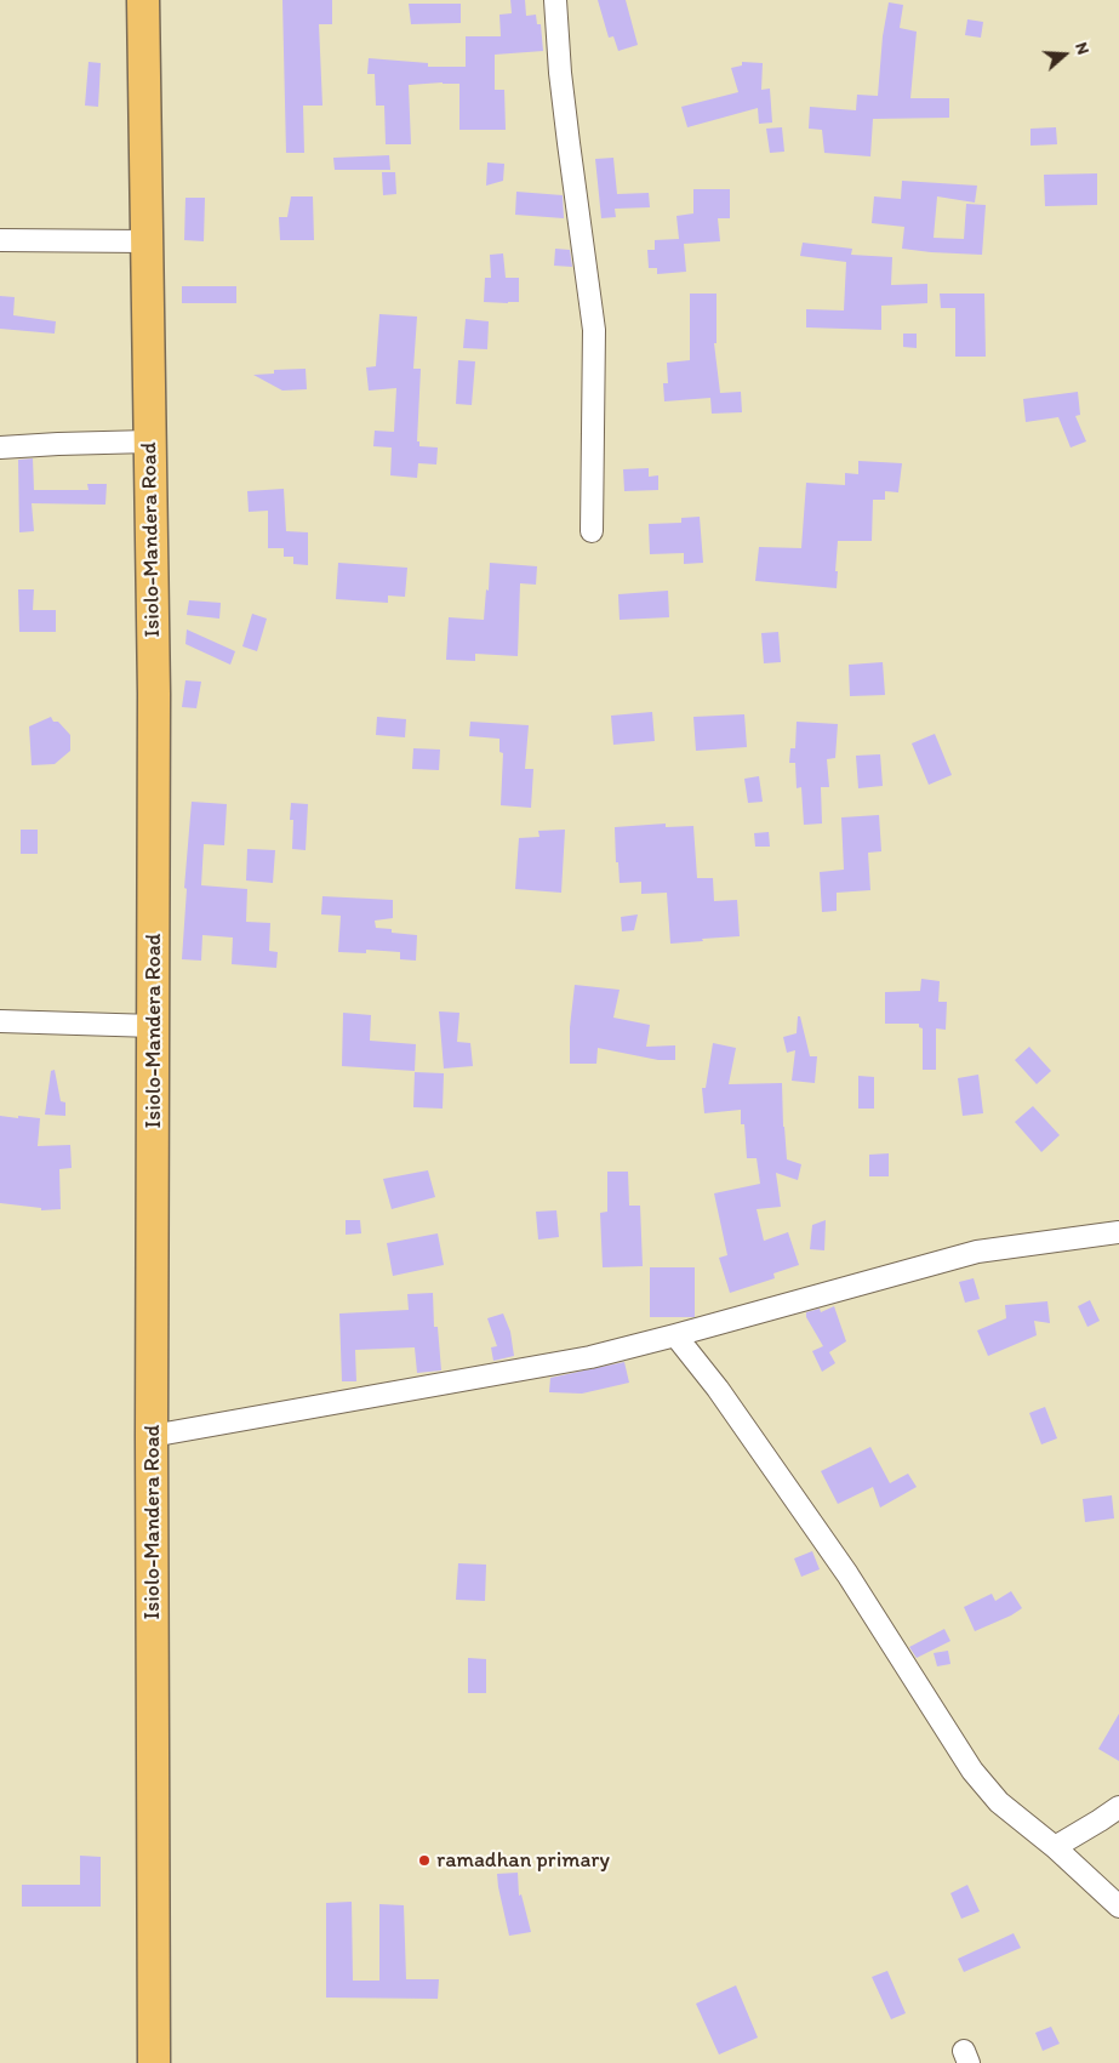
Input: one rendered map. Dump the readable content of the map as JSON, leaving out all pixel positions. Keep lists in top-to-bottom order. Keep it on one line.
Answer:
{"streets":{"highway":["Isiolo-Mandera Road"]},"places":["ramadhan primary"],"north":"right"}
